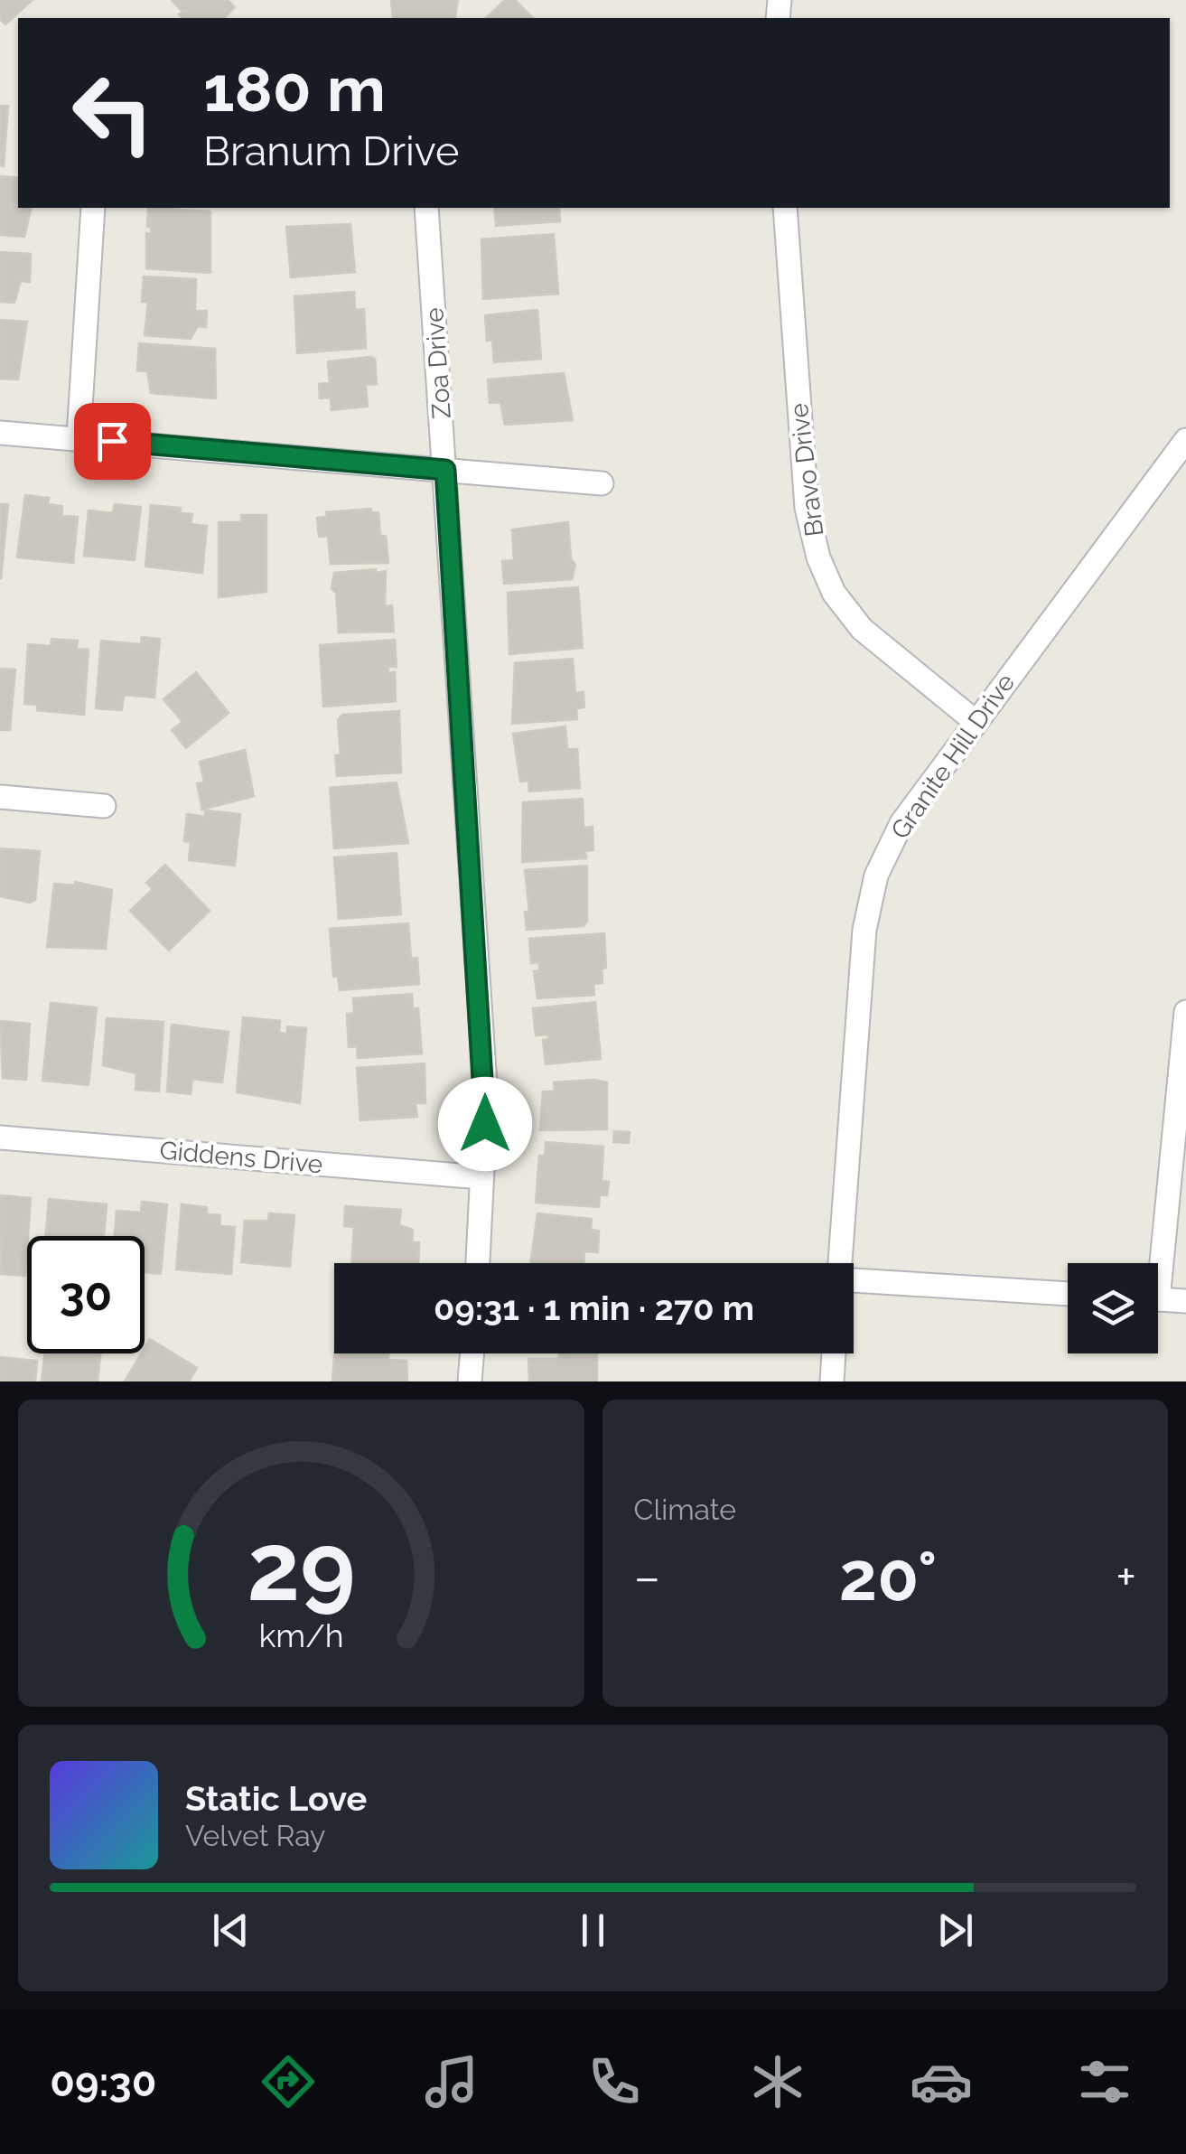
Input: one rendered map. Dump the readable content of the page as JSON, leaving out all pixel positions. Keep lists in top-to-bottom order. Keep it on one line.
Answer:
{"streets":{"street":["Zoa Drive","Bravo Drive","Granite Hill Drive","Giddens Drive"]},"crossings":[["Zoa Drive","Giddens Drive"],["Bravo Drive","Granite Hill Drive"]],"page":{"turn":["180 m","Branum Drive"],"limit":"30","trip":"09:31 · 1 min · 270 m","tile":"Climate","heat":["−","20°","+"],"song":["Static Love","Velvet Ray"],"tabs":"09:30","gauge":["29","km/h"]}}
